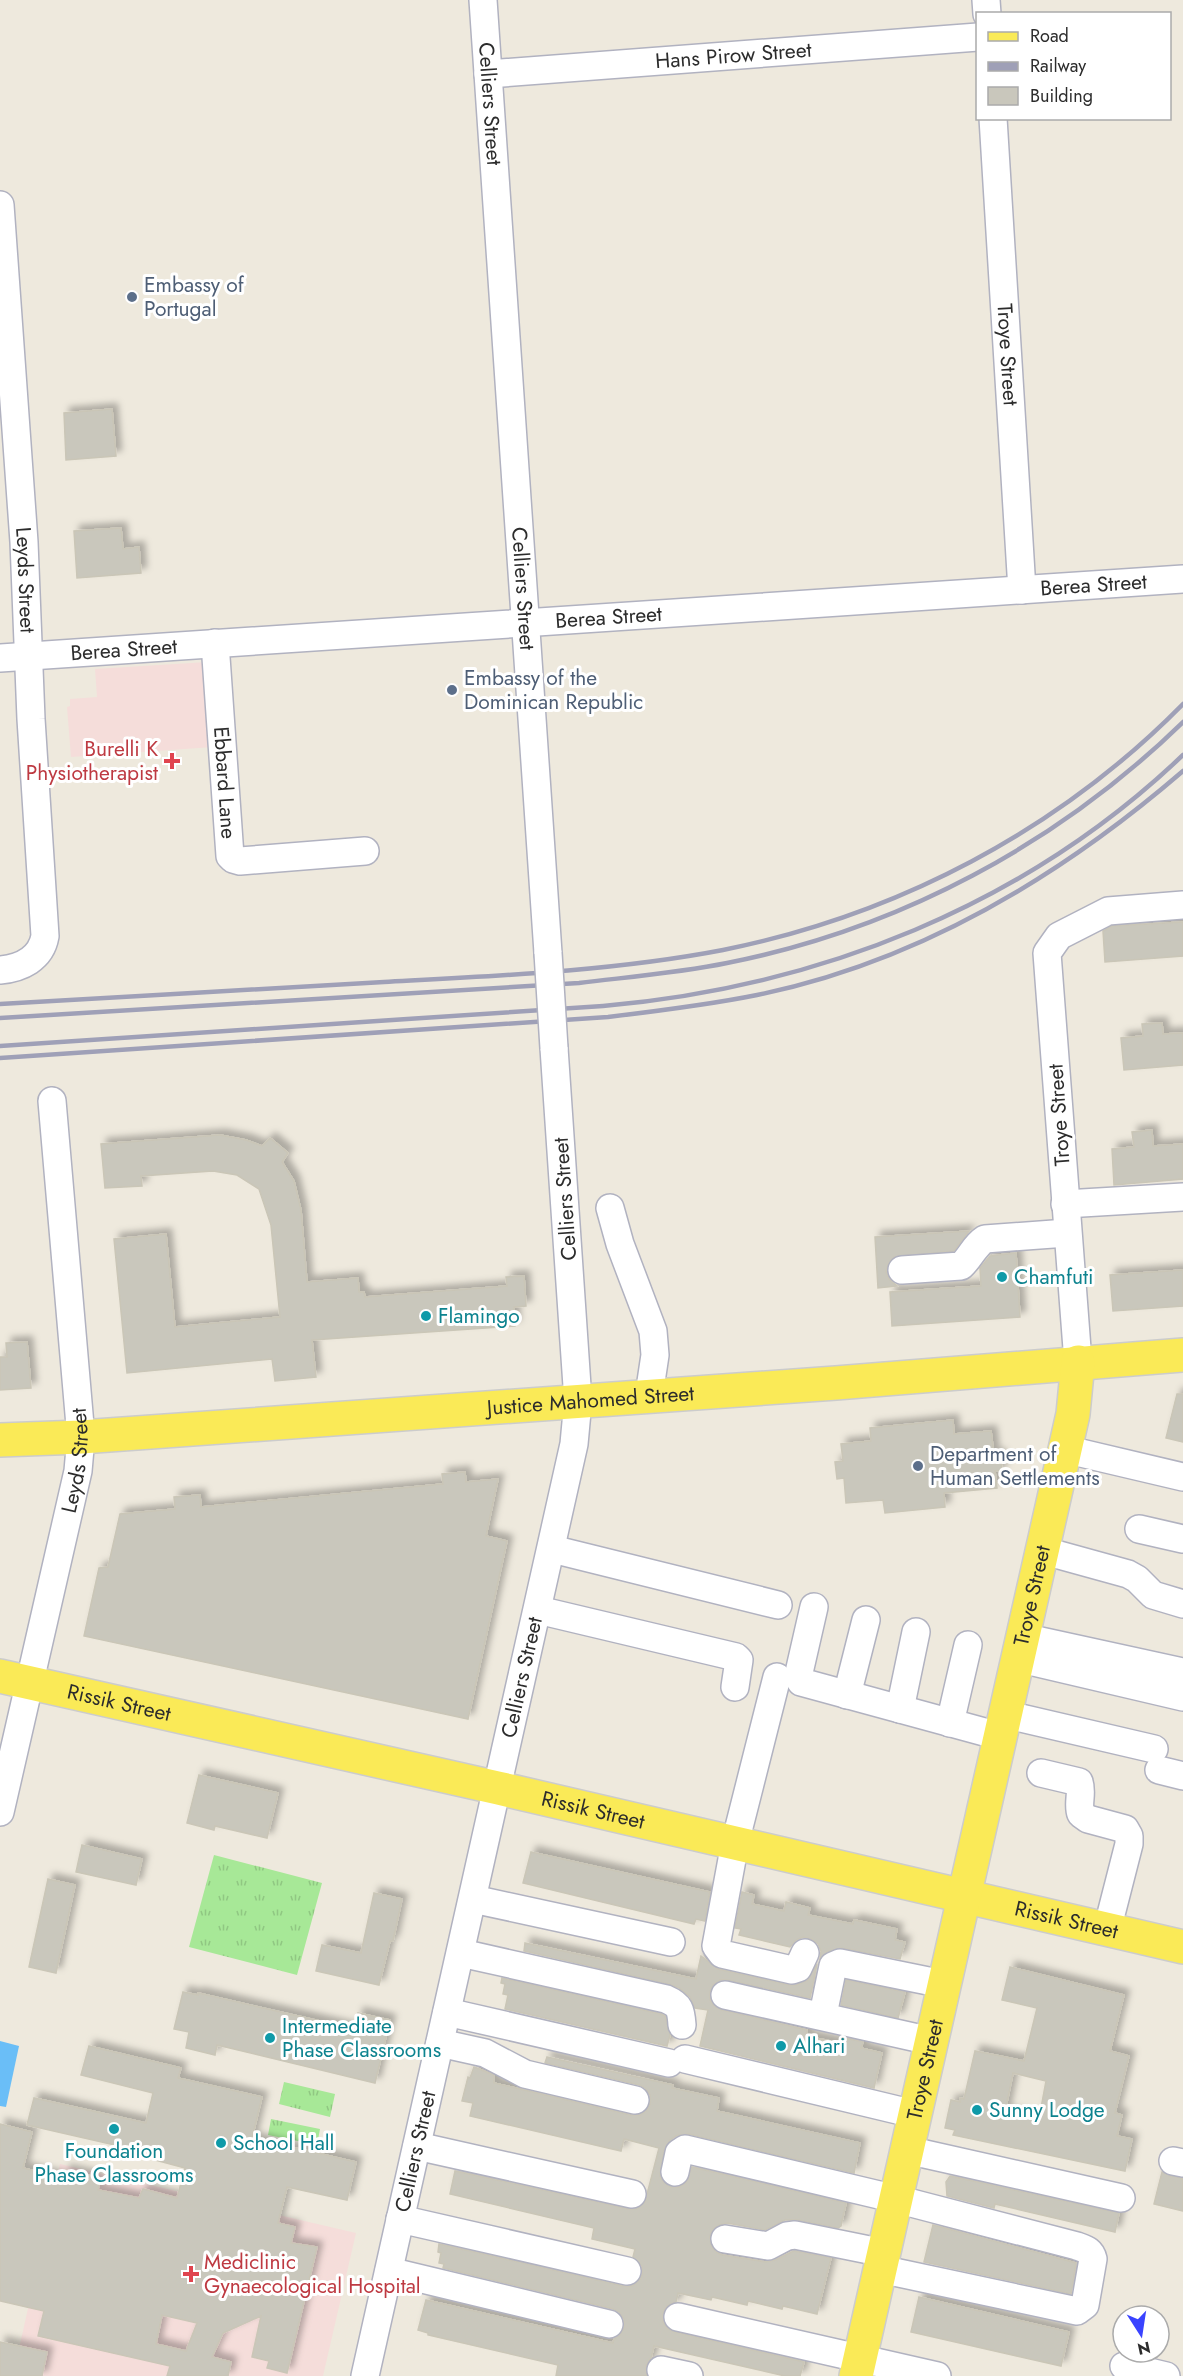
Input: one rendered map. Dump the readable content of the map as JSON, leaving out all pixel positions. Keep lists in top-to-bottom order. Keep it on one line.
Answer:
{"streets":{"main road":["Troye Street","Justice Mahomed Street","Rissik Street"],"street":["Hans Pirow Street","Celliers Street","Leyds Street","Berea Street","Ebbard Lane"]},"crossings":[["Hans Pirow Street","Celliers Street"],["Celliers Street","Berea Street"],["Celliers Street","Justice Mahomed Street"],["Celliers Street","Rissik Street"],["Troye Street","Berea Street"],["Troye Street","Justice Mahomed Street"],["Troye Street","Rissik Street"],["Leyds Street","Berea Street"],["Leyds Street","Justice Mahomed Street"],["Leyds Street","Rissik Street"],["Berea Street","Ebbard Lane"]],"places":{"other":["Embassy of Portugal","Embassy of the Dominican Republic","Chamfuti","Flamingo","Department of Human Settlements","Intermediate Phase Classrooms","Alhari","Sunny Lodge","Foundation Phase Classrooms","School Hall"],"health":["Burelli K Physiotherapist","Mediclinic Gynaecological Hospital"]},"legend":["Road","Railway","Building"],"north":"bottom"}
